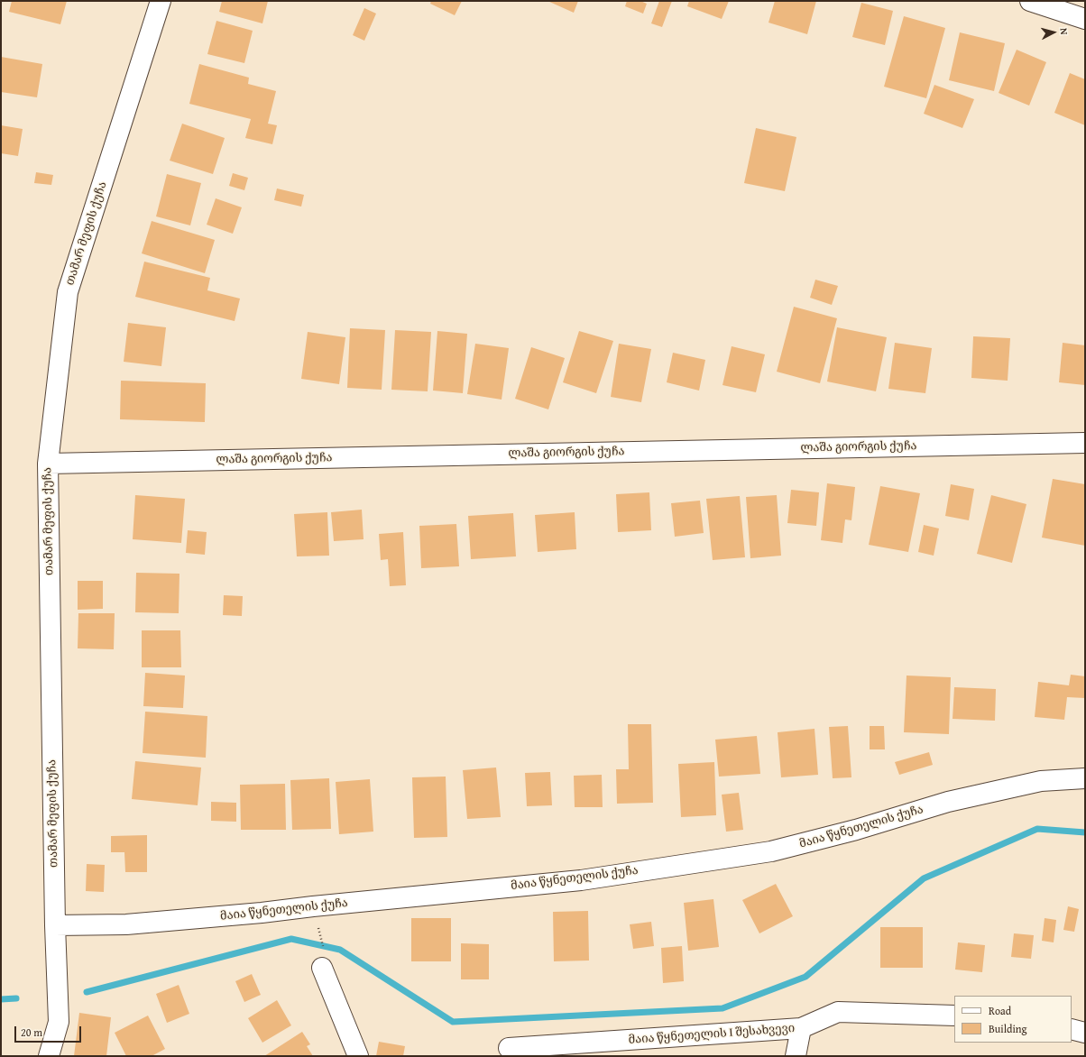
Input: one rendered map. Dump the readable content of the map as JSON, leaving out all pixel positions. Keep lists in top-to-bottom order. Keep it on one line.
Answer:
{"streets":{"street":["თამარ მეფის ქუჩა","ლაშა გიორგის ქუჩა","მაია წყნეთელის ქუჩა","მაია წყნეთელის I შესახვევი"]},"crossings":[["თამარ მეფის ქუჩა","ლაშა გიორგის ქუჩა"],["თამარ მეფის ქუჩა","მაია წყნეთელის ქუჩა"]],"legend":["Road","Building"],"scale_bar":"20 m","north":"right"}
